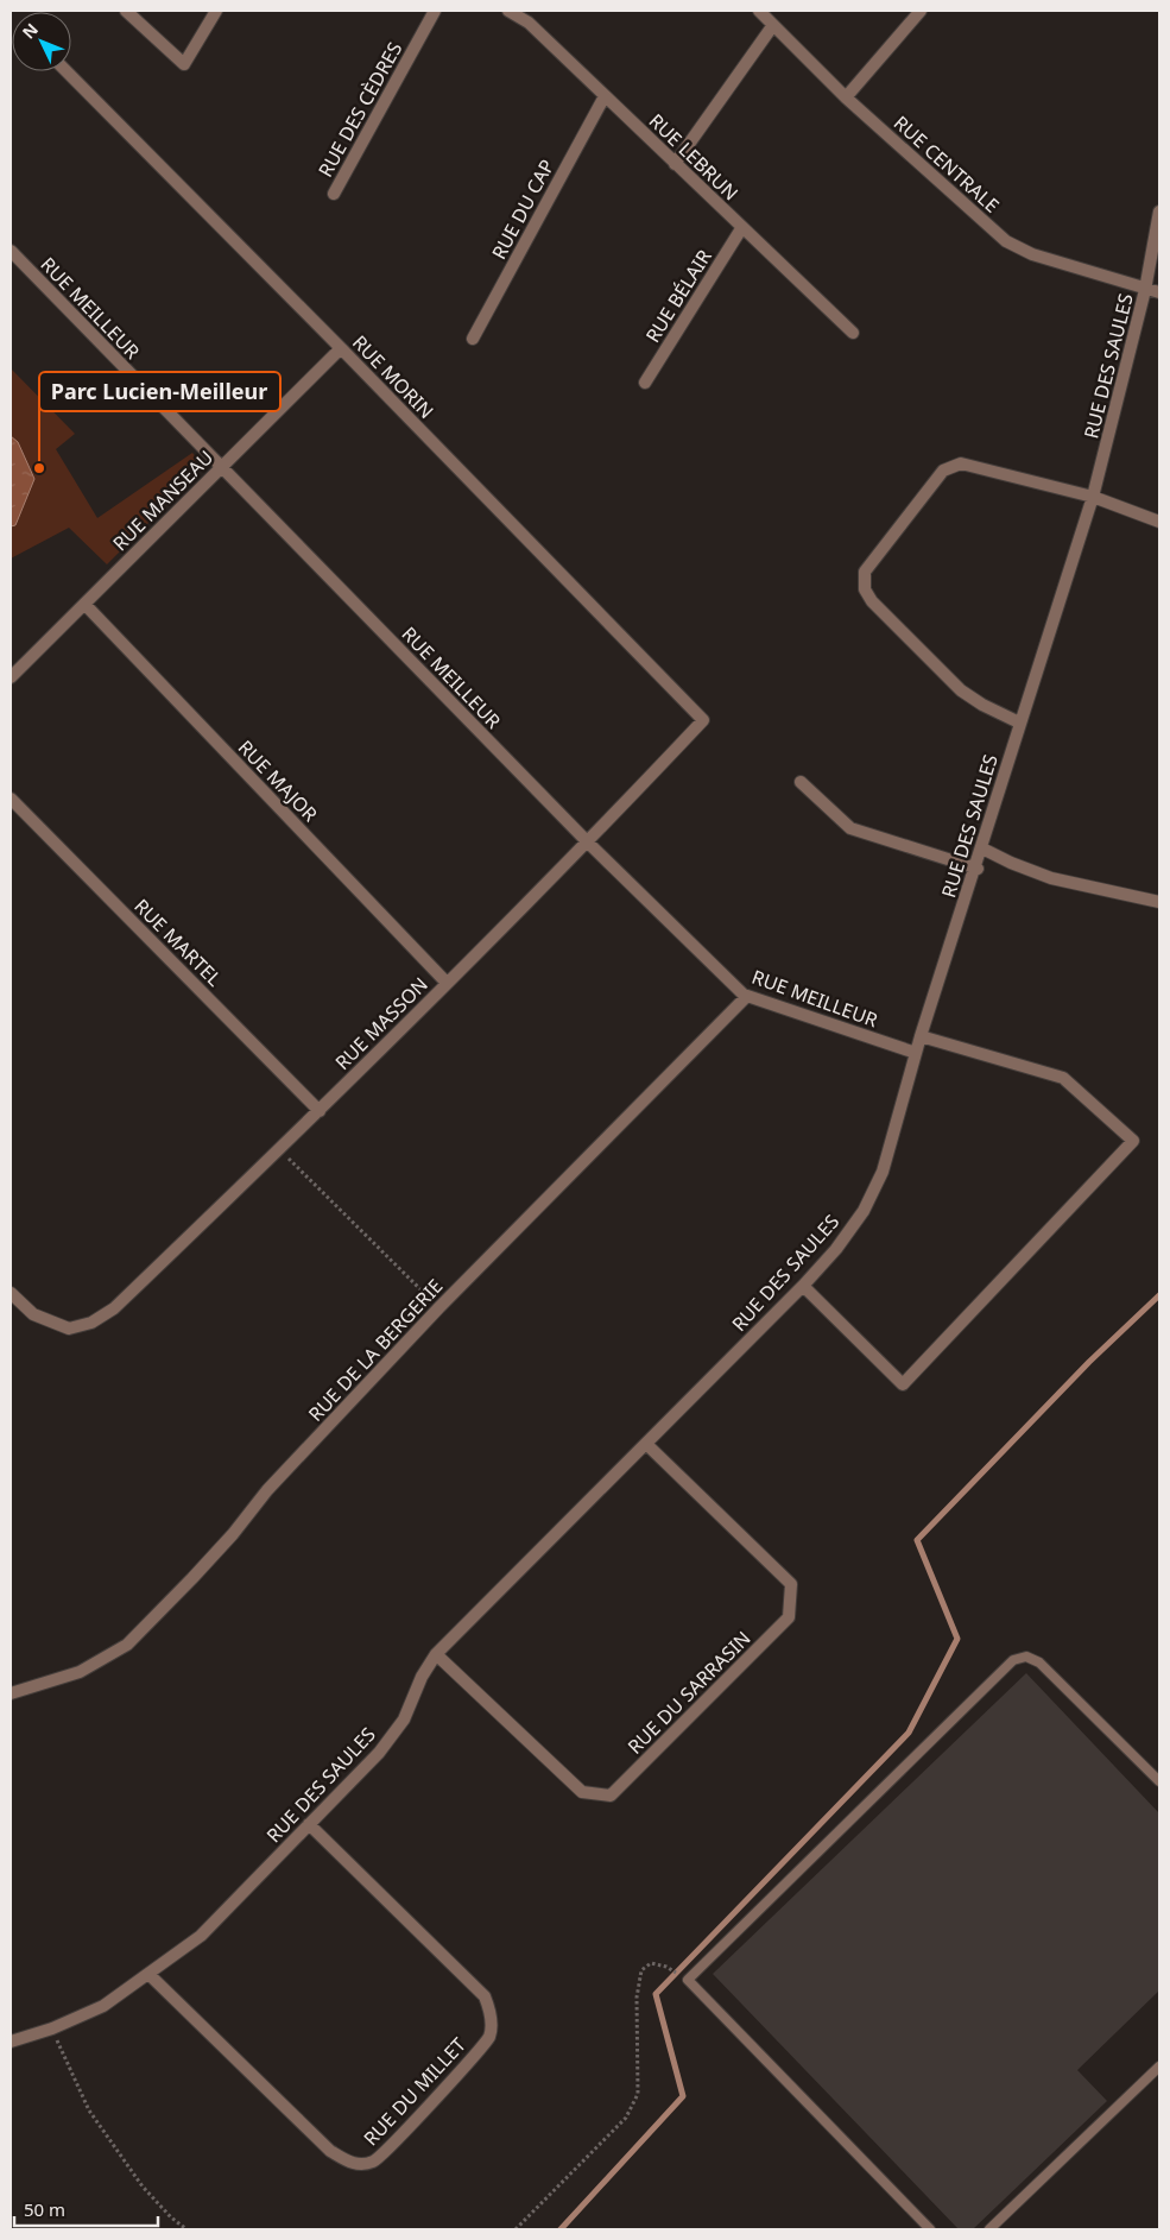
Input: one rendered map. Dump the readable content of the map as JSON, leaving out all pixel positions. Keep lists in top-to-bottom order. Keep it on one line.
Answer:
{"streets":{"street":["RUE DES CÈDRES","RUE LEBRUN","RUE CENTRALE","RUE DU CAP","RUE BÉLAIR","RUE MEILLEUR","RUE DES SAULES","RUE MORIN","RUE MANSEAU","RUE MAJOR","RUE MARTEL","RUE MASSON","RUE DE LA BERGERIE","RUE DU SARRASIN","RUE DU MILLET"]},"crossings":[["RUE LEBRUN","RUE DU CAP"],["RUE LEBRUN","RUE BÉLAIR"],["RUE CENTRALE","RUE DES SAULES"],["RUE MEILLEUR","RUE DES SAULES"],["RUE MEILLEUR","RUE MANSEAU"],["RUE MEILLEUR","RUE MASSON"],["RUE MEILLEUR","RUE DE LA BERGERIE"],["RUE DES SAULES","RUE DU SARRASIN"],["RUE DES SAULES","RUE DU MILLET"],["RUE MORIN","RUE MANSEAU"],["RUE MORIN","RUE MASSON"],["RUE MANSEAU","RUE MAJOR"],["RUE MAJOR","RUE MASSON"],["RUE MARTEL","RUE MASSON"]],"places":["Parc Lucien-Meilleur"],"scale_bar":"50 m","north":"top left"}
